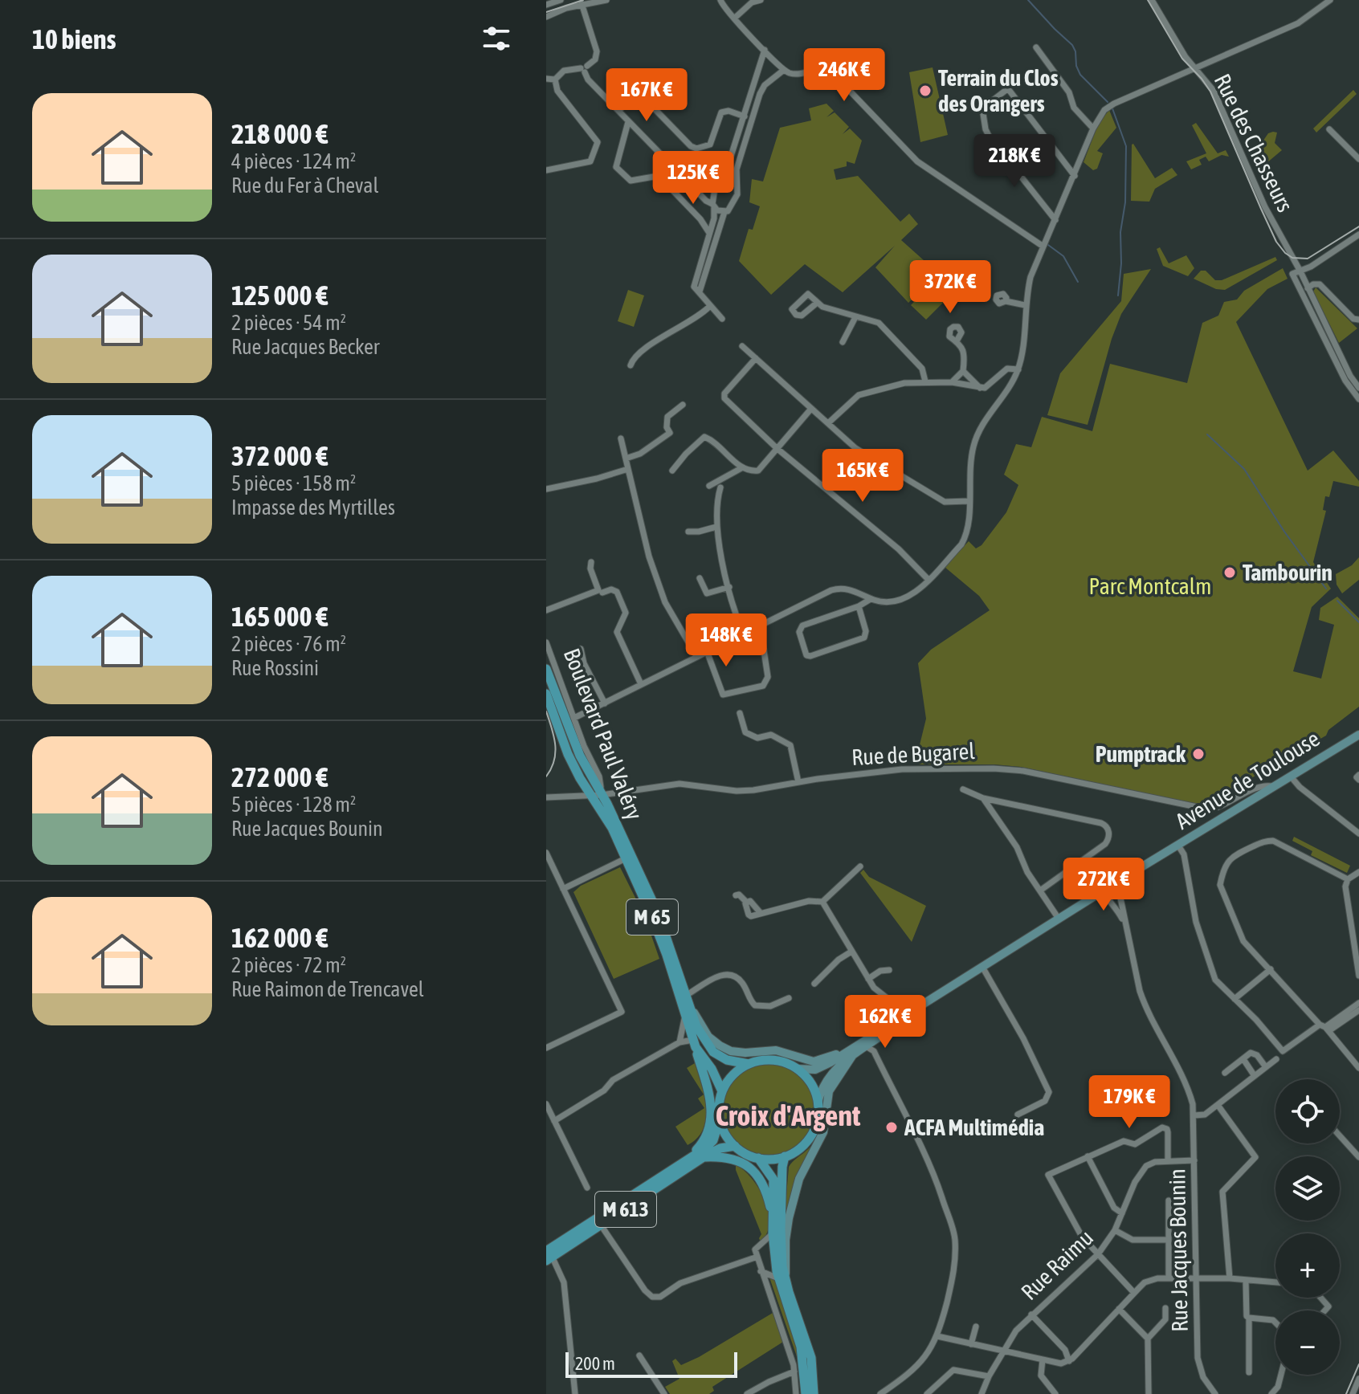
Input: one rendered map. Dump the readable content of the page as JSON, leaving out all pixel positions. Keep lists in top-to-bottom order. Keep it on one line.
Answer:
{"streets":{"main road":["Boulevard Paul Valéry","Avenue de Toulouse","M 65","M 613"],"street":["Rue des Chasseurs","Rue de Bugarel","Rue Jacques Bounin","Rue Raimu"]},"crossings":[["Boulevard Paul Valéry","Rue de Bugarel"],["Boulevard Paul Valéry","Avenue de Toulouse"],["Boulevard Paul Valéry","M 65"],["Boulevard Paul Valéry","M 613"],["Rue de Bugarel","Avenue de Toulouse"],["Rue de Bugarel","M 65"],["Avenue de Toulouse","M 613"],["Avenue de Toulouse","Rue Jacques Bounin"],["Rue Jacques Bounin","Rue Raimu"]],"districts":["Croix d'Argent"],"parks":["Parc Montcalm"],"places":["Terrain du Clos des Orangers","Tambourin","Pumptrack","ACFA Multimédia"],"scale_bar":"200 m","page":{"heading":"10 biens","price":["246K €","167K €","218K €","125K €","372K €","165K €","148K €","272K €","162K €","179K €"],"list":[{"name":"218 000 €","note":"4 pièces · 124 m² · Rue du Fer à Cheval"},{"name":"125 000 €","note":"2 pièces · 54 m² · Rue Jacques Becker"},{"name":"372 000 €","note":"5 pièces · 158 m² · Impasse des Myrtilles"},{"name":"165 000 €","note":"2 pièces · 76 m² · Rue Rossini"},{"name":"272 000 €","note":"5 pièces · 128 m² · Rue Jacques Bounin"},{"name":"162 000 €","note":"2 pièces · 72 m² · Rue Raimon de Trencavel"}],"map_buttons":["+","−"],"scale":"200 m"}}
